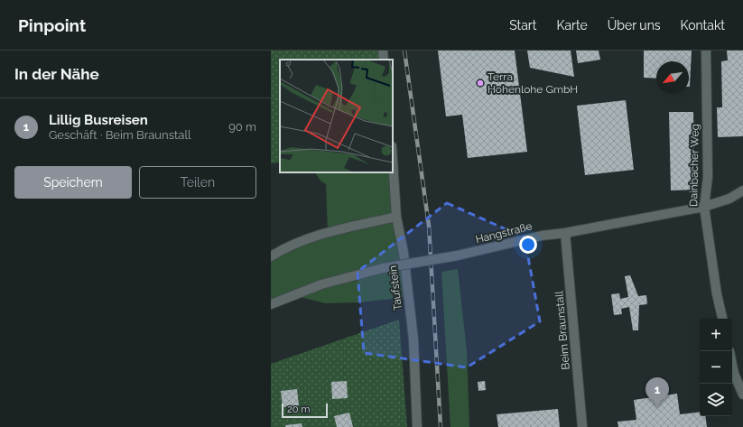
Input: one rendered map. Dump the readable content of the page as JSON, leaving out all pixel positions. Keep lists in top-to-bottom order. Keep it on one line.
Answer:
{"streets":{"street":["Dainbacher Weg","Hangstraße","Taufstein","Beim Braunstall"]},"crossings":[["Dainbacher Weg","Hangstraße"],["Hangstraße","Beim Braunstall"]],"places":["Terra Hohenlohe GmbH"],"scale_bar":"20 m","north":"bottom left","page":{"header":"Pinpoint","nav":["Start","Karte","Über uns","Kontakt"],"heading":"In der Nähe","list":[{"mark":"1","name":"Lillig Busreisen","note":"Geschäft · Beim Braunstall","value":"90 m"}],"buttons":["Speichern","Teilen"],"map_buttons":["+","−"],"pins":"1","scale":"20 m"}}
